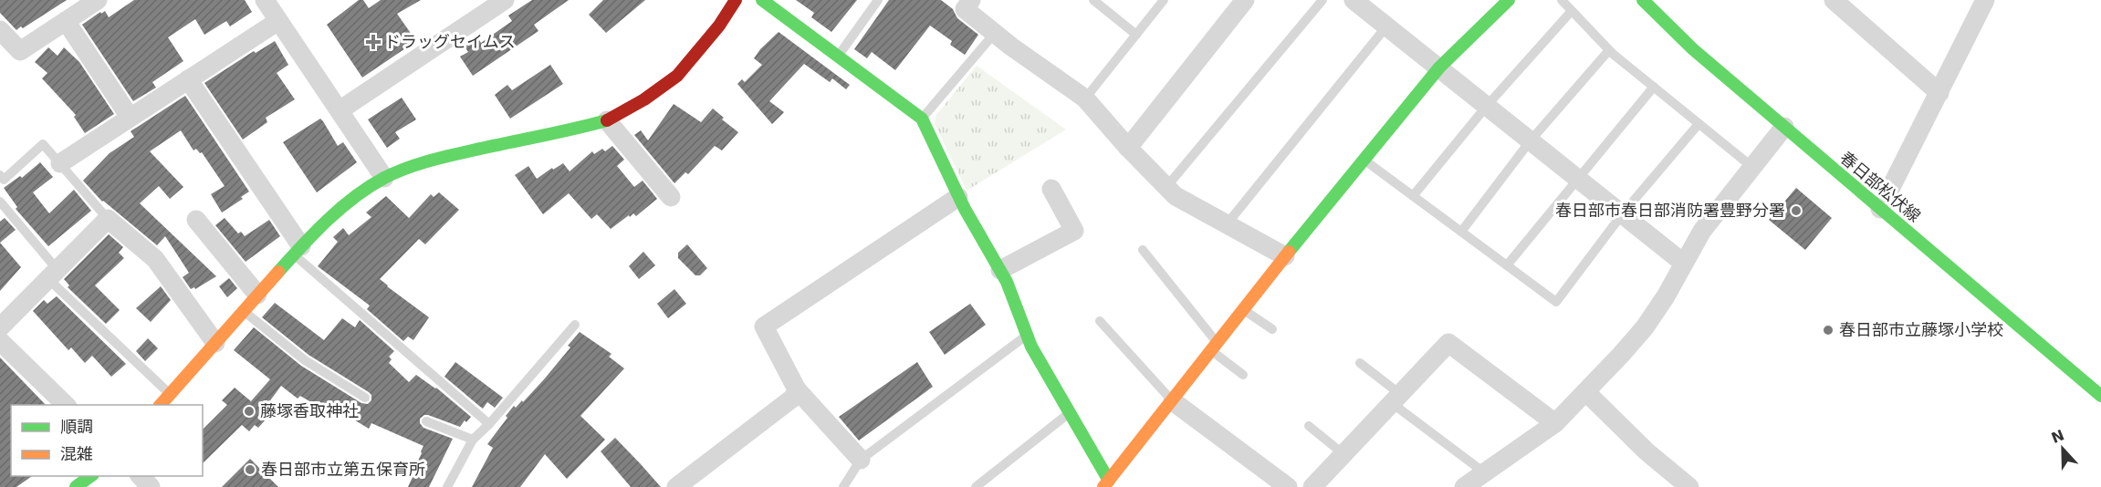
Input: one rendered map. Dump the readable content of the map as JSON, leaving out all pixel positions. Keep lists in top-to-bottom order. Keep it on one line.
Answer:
{"streets":{"street":["春日部松伏線"]},"places":{"health":["ドラッグセイムス"],"other":["春日部市春日部消防署豊野分署","春日部市立藤塚小学校","藤塚香取神社","春日部市立第五保育所"]},"legend":["順調","混雑"],"north":"top"}
